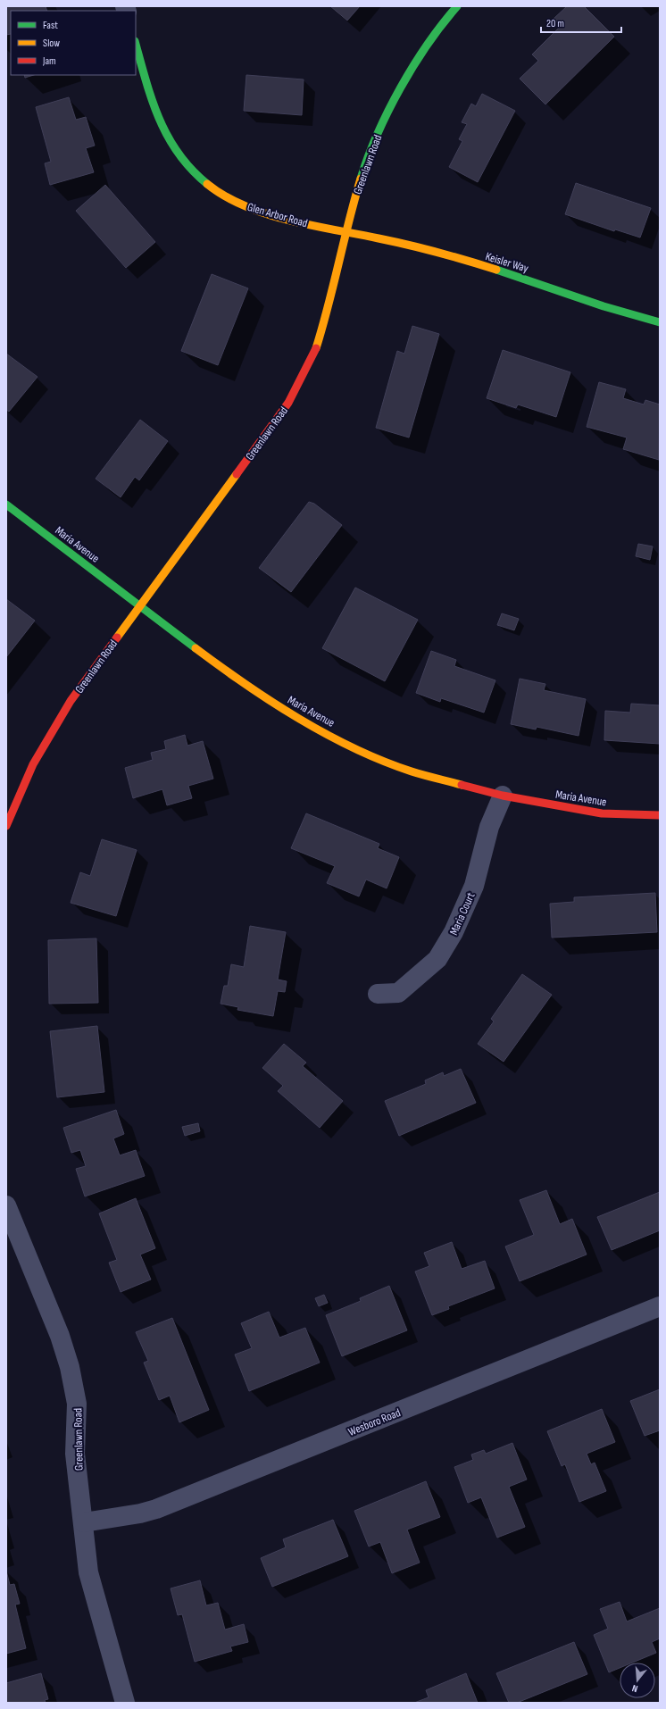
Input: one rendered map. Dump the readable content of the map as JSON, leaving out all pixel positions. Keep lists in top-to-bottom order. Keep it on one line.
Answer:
{"streets":{"street":["Greenlawn Road","Glen Arbor Road","Keisler Way","Maria Avenue","Maria Court","Wesboro Road"]},"crossings":[["Greenlawn Road","Glen Arbor Road"],["Greenlawn Road","Keisler Way"],["Greenlawn Road","Maria Avenue"],["Greenlawn Road","Wesboro Road"],["Glen Arbor Road","Keisler Way"],["Maria Avenue","Maria Court"]],"legend":["Fast","Slow","Jam"],"scale_bar":"20 m","north":"bottom"}
